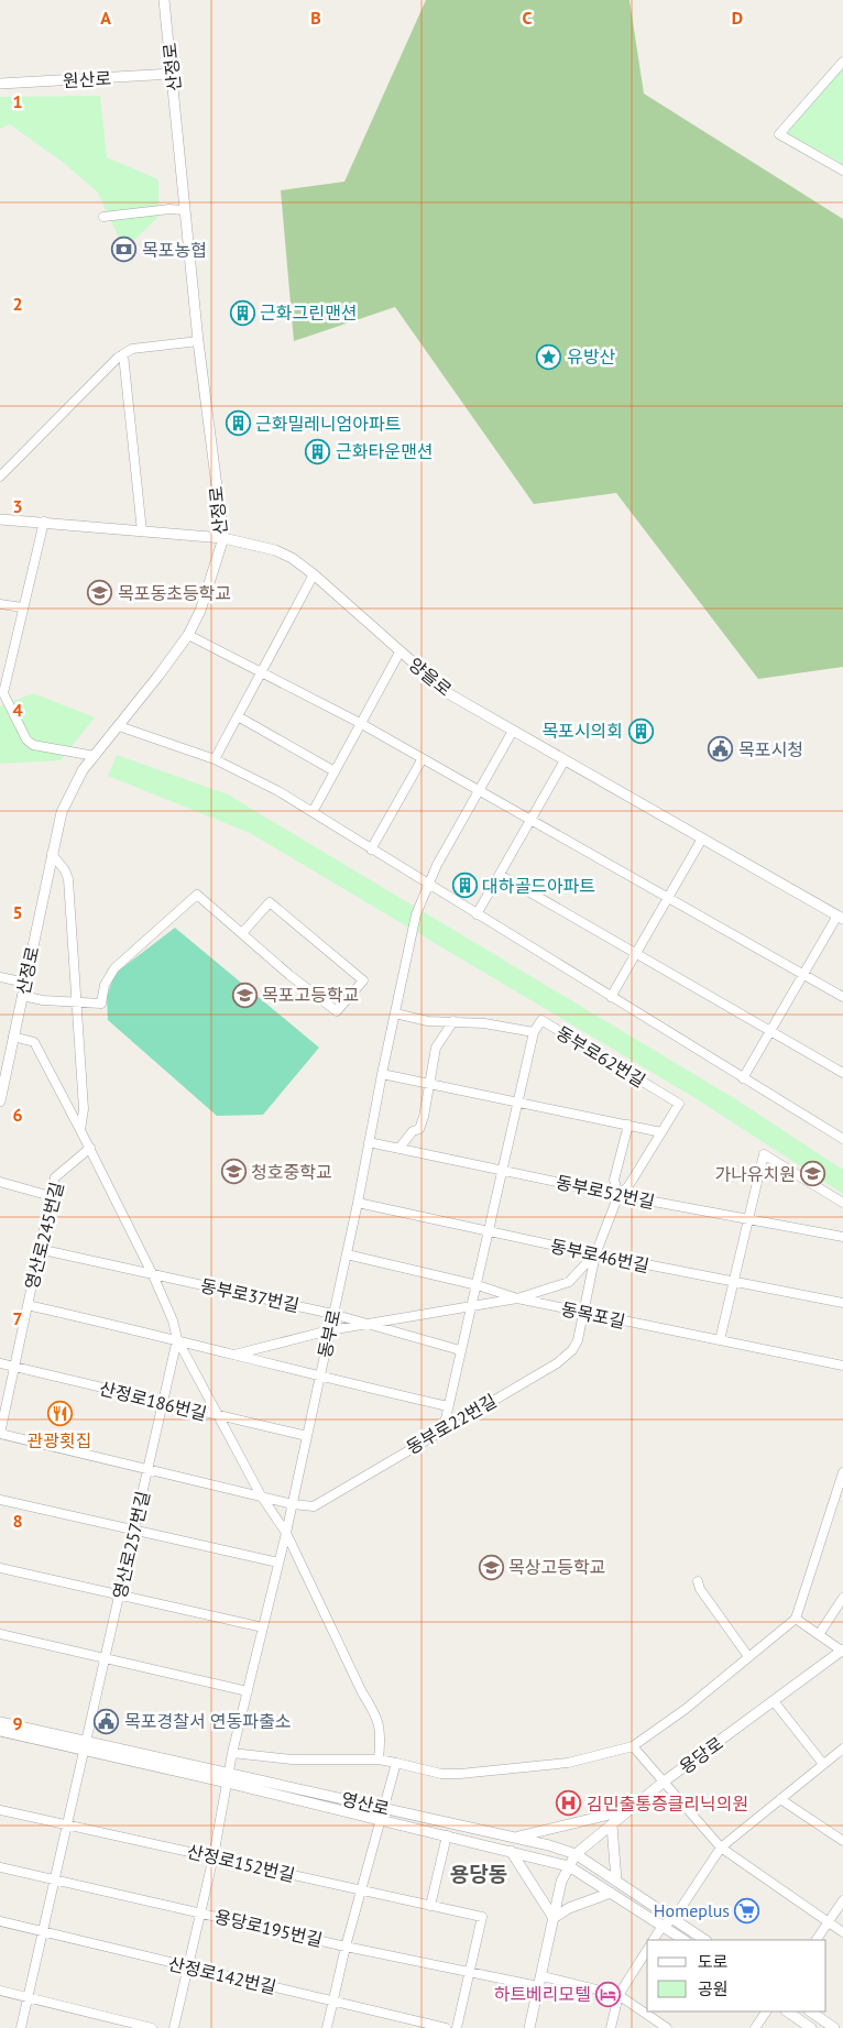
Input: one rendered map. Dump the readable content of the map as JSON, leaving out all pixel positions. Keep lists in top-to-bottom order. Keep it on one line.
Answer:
{"streets":{"street":["산정로","원산로","양을로","동부로62번길","동부로52번길","영산로245번길","동부로46번길","동부로37번길","동목포길","동부로","산정로186번길","동부로22번길","영산로257번길","용당로","영산로","산정로152번길","용당로195번길","산정로142번길"]},"crossings":[["산정로","원산로"],["산정로","양을로"],["양을로","동부로"],["동부로62번길","동부로"],["동부로52번길","동부로"],["영산로245번길","동부로37번길"],["영산로245번길","산정로186번길"],["영산로245번길","동부로22번길"],["동부로46번길","동부로"],["동부로46번길","동부로22번길"],["동부로37번길","동부로"],["동목포길","동부로"],["동목포길","동부로22번길"],["동부로","산정로186번길"],["동부로","동부로22번길"],["동부로","영산로"],["동부로","산정로152번길"],["동부로","용당로195번길"],["동부로","산정로142번길"],["산정로186번길","영산로257번길"],["동부로22번길","영산로257번길"],["영산로257번길","영산로"],["영산로257번길","산정로152번길"],["영산로257번길","용당로195번길"],["영산로257번길","산정로142번길"],["용당로","영산로"],["용당로","용당로195번길"],["산정로152번길","용당로195번길"]],"districts":["용당동"],"places":{"bank":["목포농협"],"building":["근화그린맨션","근화밀레니엄아파트","근화타운맨션","목포시의회","대하골드아파트"],"place":["유방산"],"school or university":["목포동초등학교","목포고등학교","청호중학교","가나유치원","목상고등학교"],"public building":["목포시청","목포경찰서 연동파출소"],"restaurant":["관광횟집"],"hospital":["김민출통증클리닉의원"],"supermarket":["Homeplus"],"hotel":["하트베리모텔"]},"legend":["도로","공원"],"grid":{"columns":["A","B","C","D"],"rows":["1","2","3","4","5","6","7","8","9"]}}
